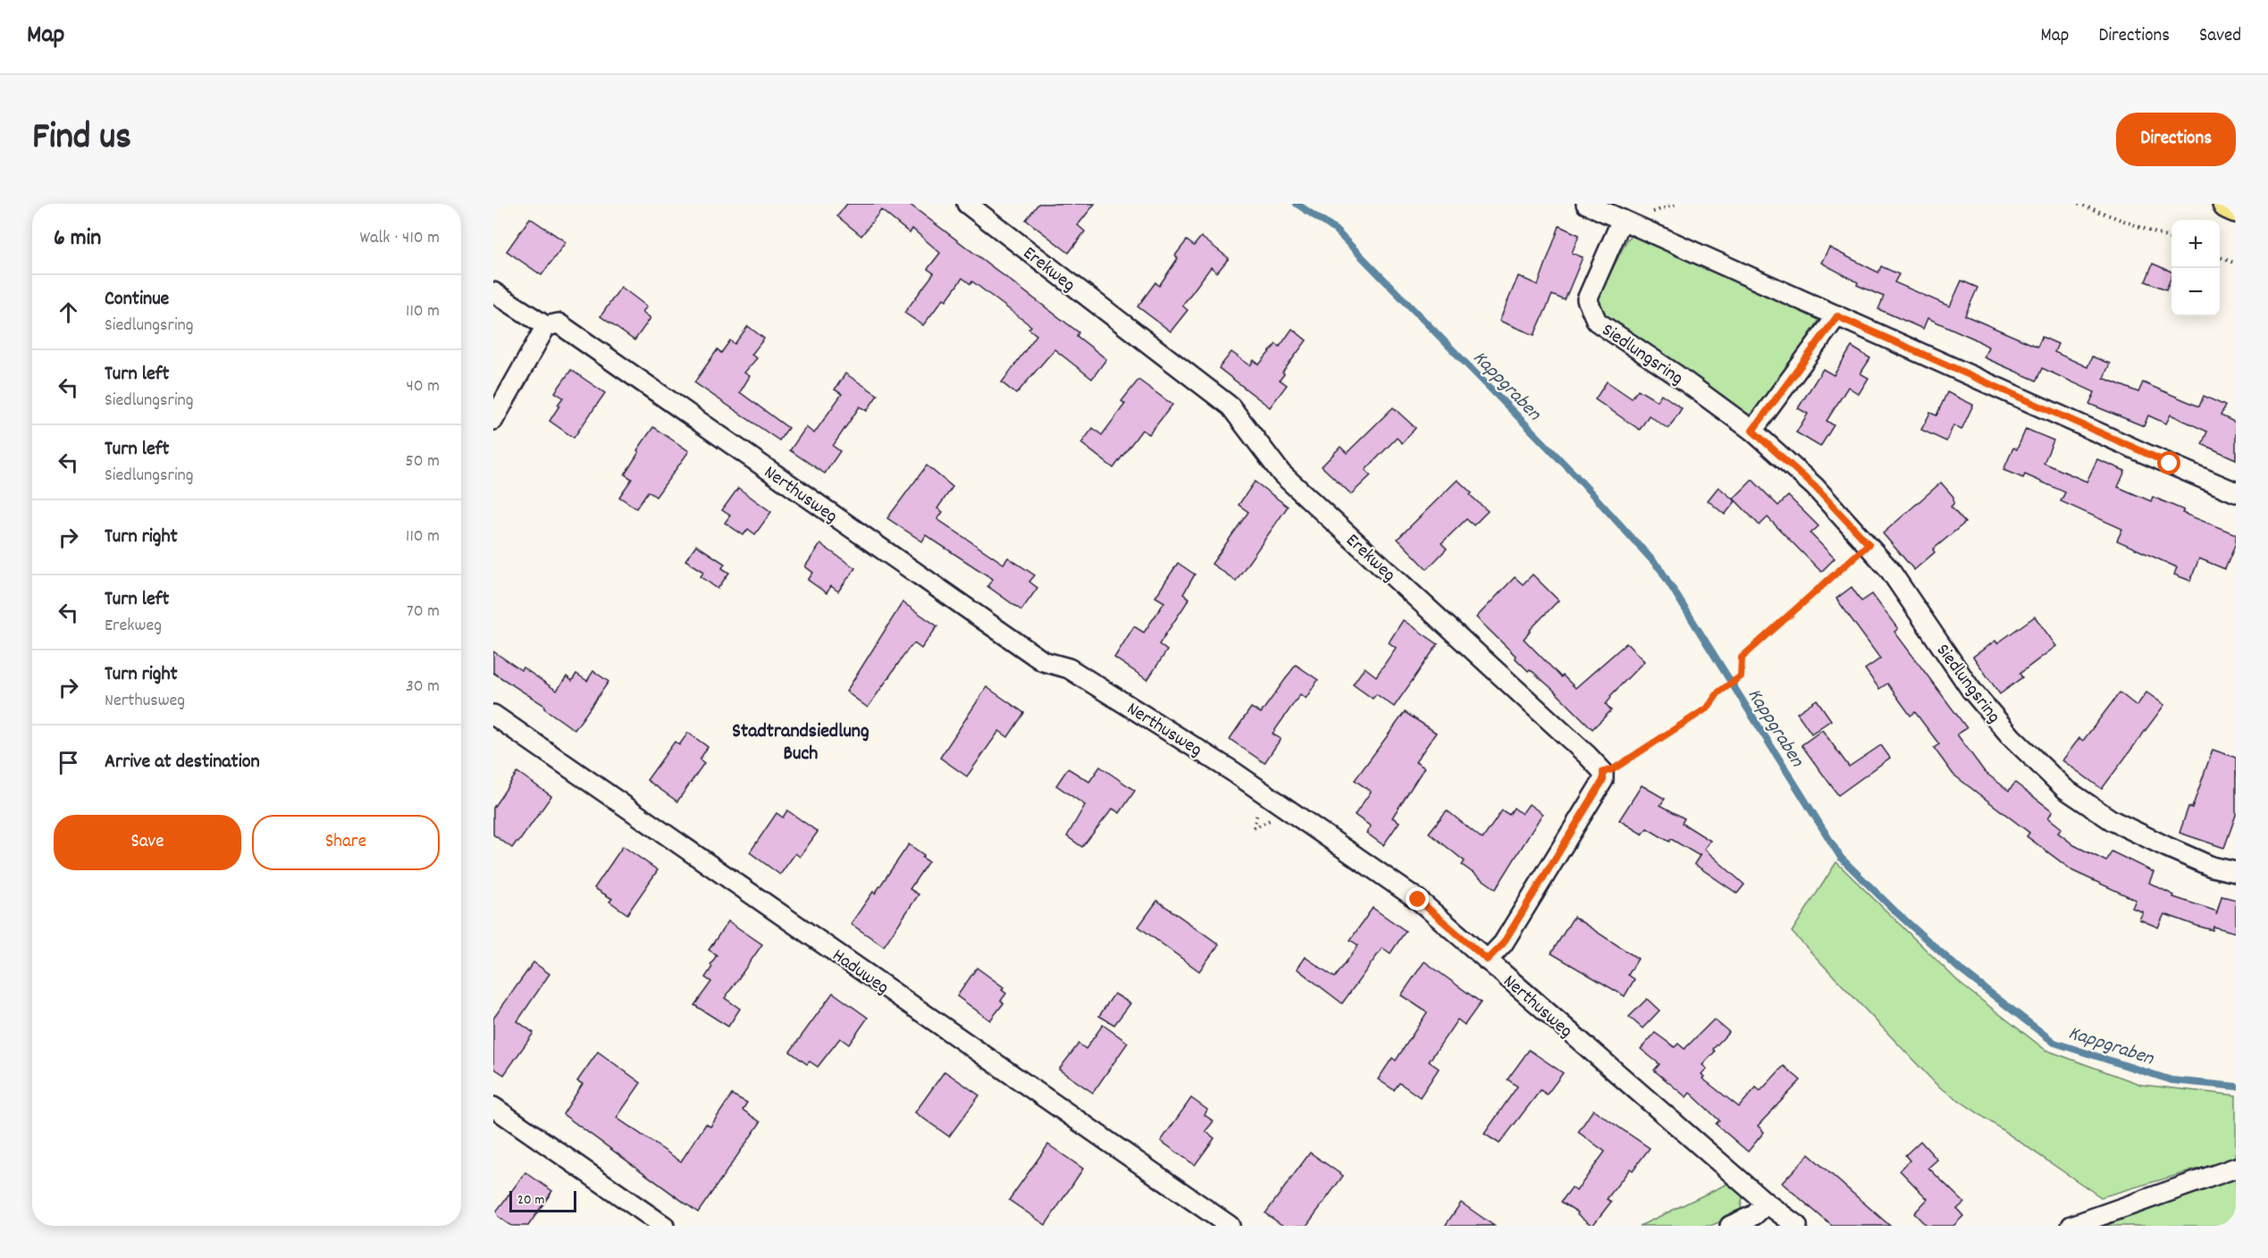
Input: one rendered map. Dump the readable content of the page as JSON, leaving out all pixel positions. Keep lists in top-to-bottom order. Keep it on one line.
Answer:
{"streets":{"street":["Erekweg","Siedlungsring","Nerthusweg","Haduweg"]},"districts":["Stadtrandsiedlung Buch"],"water":["Kappgraben"],"scale_bar":"20 m","page":{"header":"Map","nav":["Map","Directions","Saved"],"title":"Find us","buttons":["Directions",["Save","Share"]],"heading":["6 min","Walk · 410 m"],"map_buttons":["+","−"],"list":[["Continue","Siedlungsring","110 m"],["Turn left","Siedlungsring","40 m"],["Turn left","Siedlungsring","50 m"],["Turn right","110 m"],["Turn left","Erekweg","70 m"],["Turn right","Nerthusweg","30 m"],"Arrive at destination"],"scale":"20 m"}}
